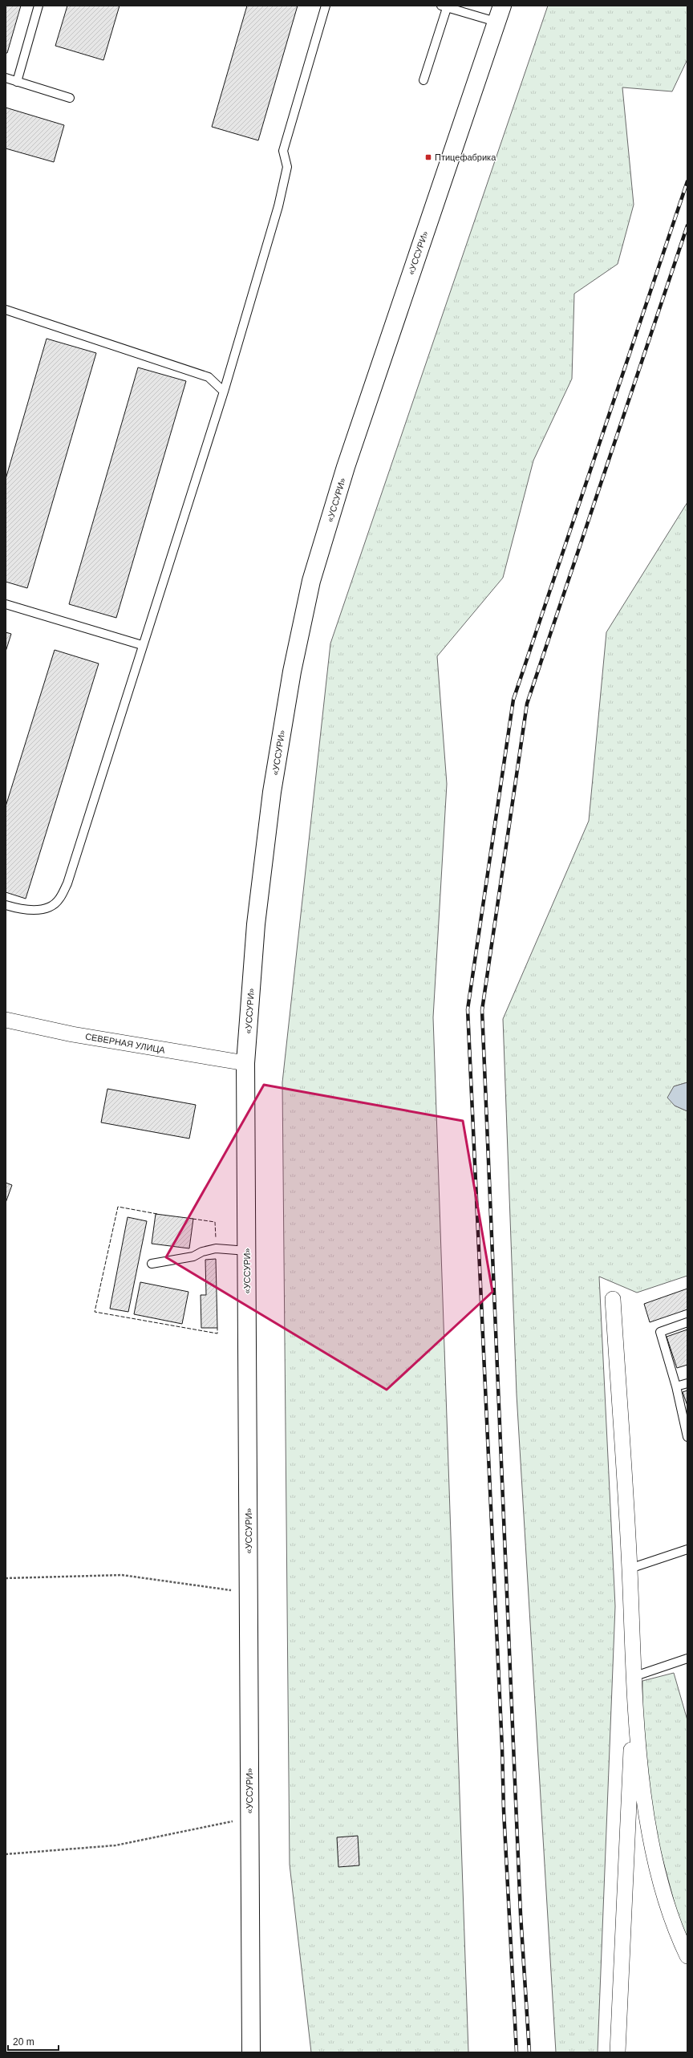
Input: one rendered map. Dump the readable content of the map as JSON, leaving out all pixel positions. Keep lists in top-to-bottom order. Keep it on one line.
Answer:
{"streets":{"highway":["«УССУРИ»"],"street":["СЕВЕРНАЯ УЛИЦА"]},"crossings":[["«УССУРИ»","СЕВЕРНАЯ УЛИЦА"]],"places":{"transit":["Птицефабрика"]},"scale_bar":"20 m"}
